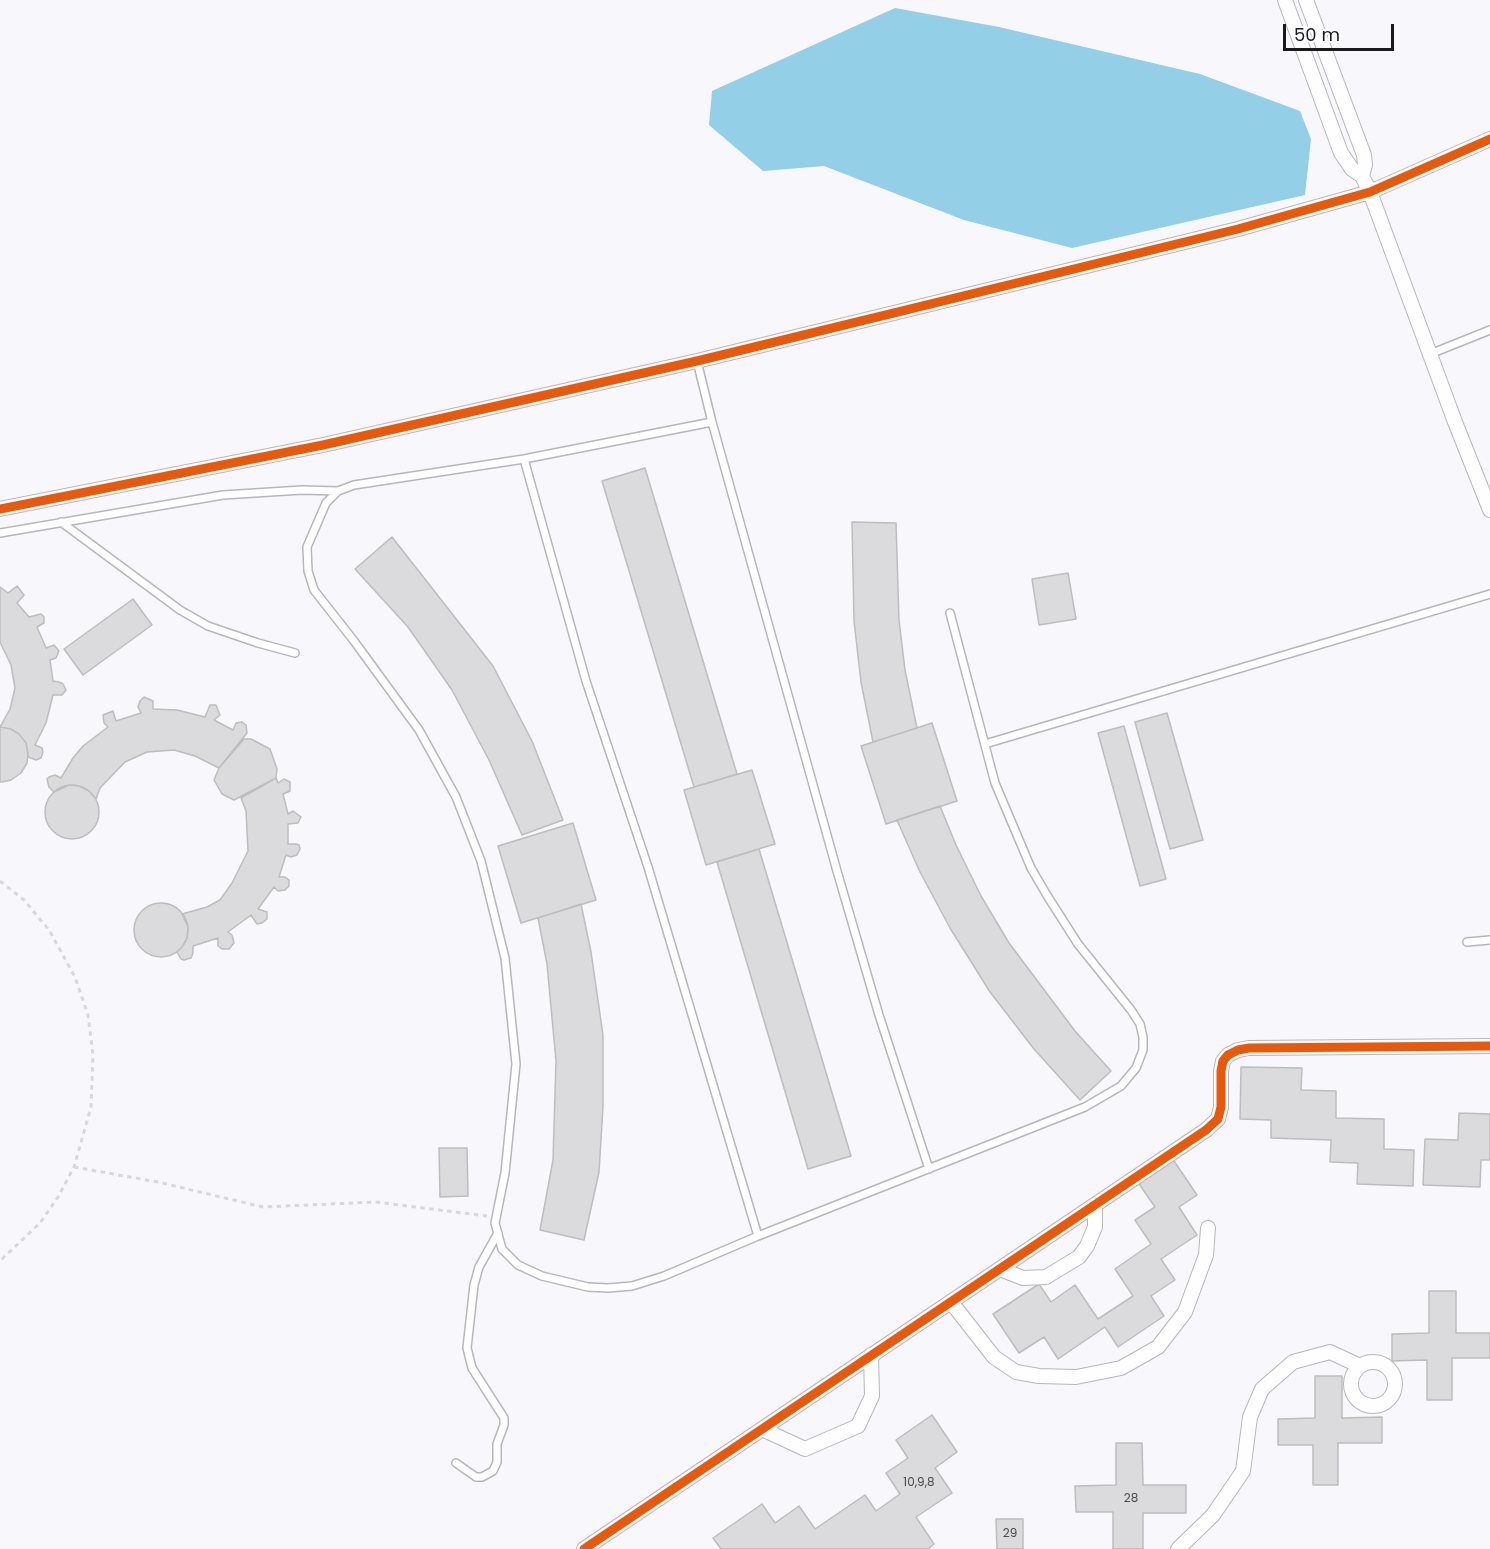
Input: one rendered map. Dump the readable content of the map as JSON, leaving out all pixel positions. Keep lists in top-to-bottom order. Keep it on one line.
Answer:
{"house_numbers":["10,9,8","28","29"],"scale_bar":"50 m"}
